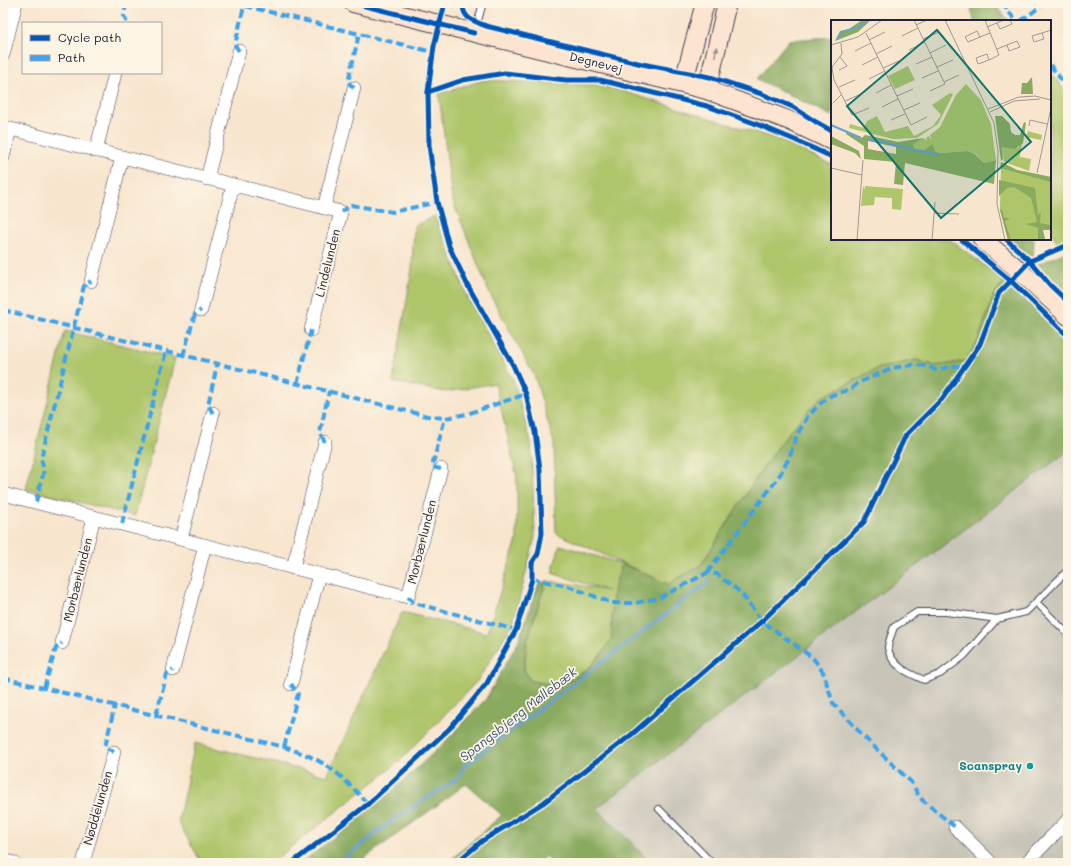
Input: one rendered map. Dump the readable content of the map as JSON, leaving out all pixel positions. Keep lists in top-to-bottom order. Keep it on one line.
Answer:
{"streets":{"street":["Degnevej","Lindelunden","Morbærlunden","Nøddelunden"]},"water":["Spangsbjerg Møllebæk"],"places":["Scanspray"],"legend":["Cycle path","Path"]}
